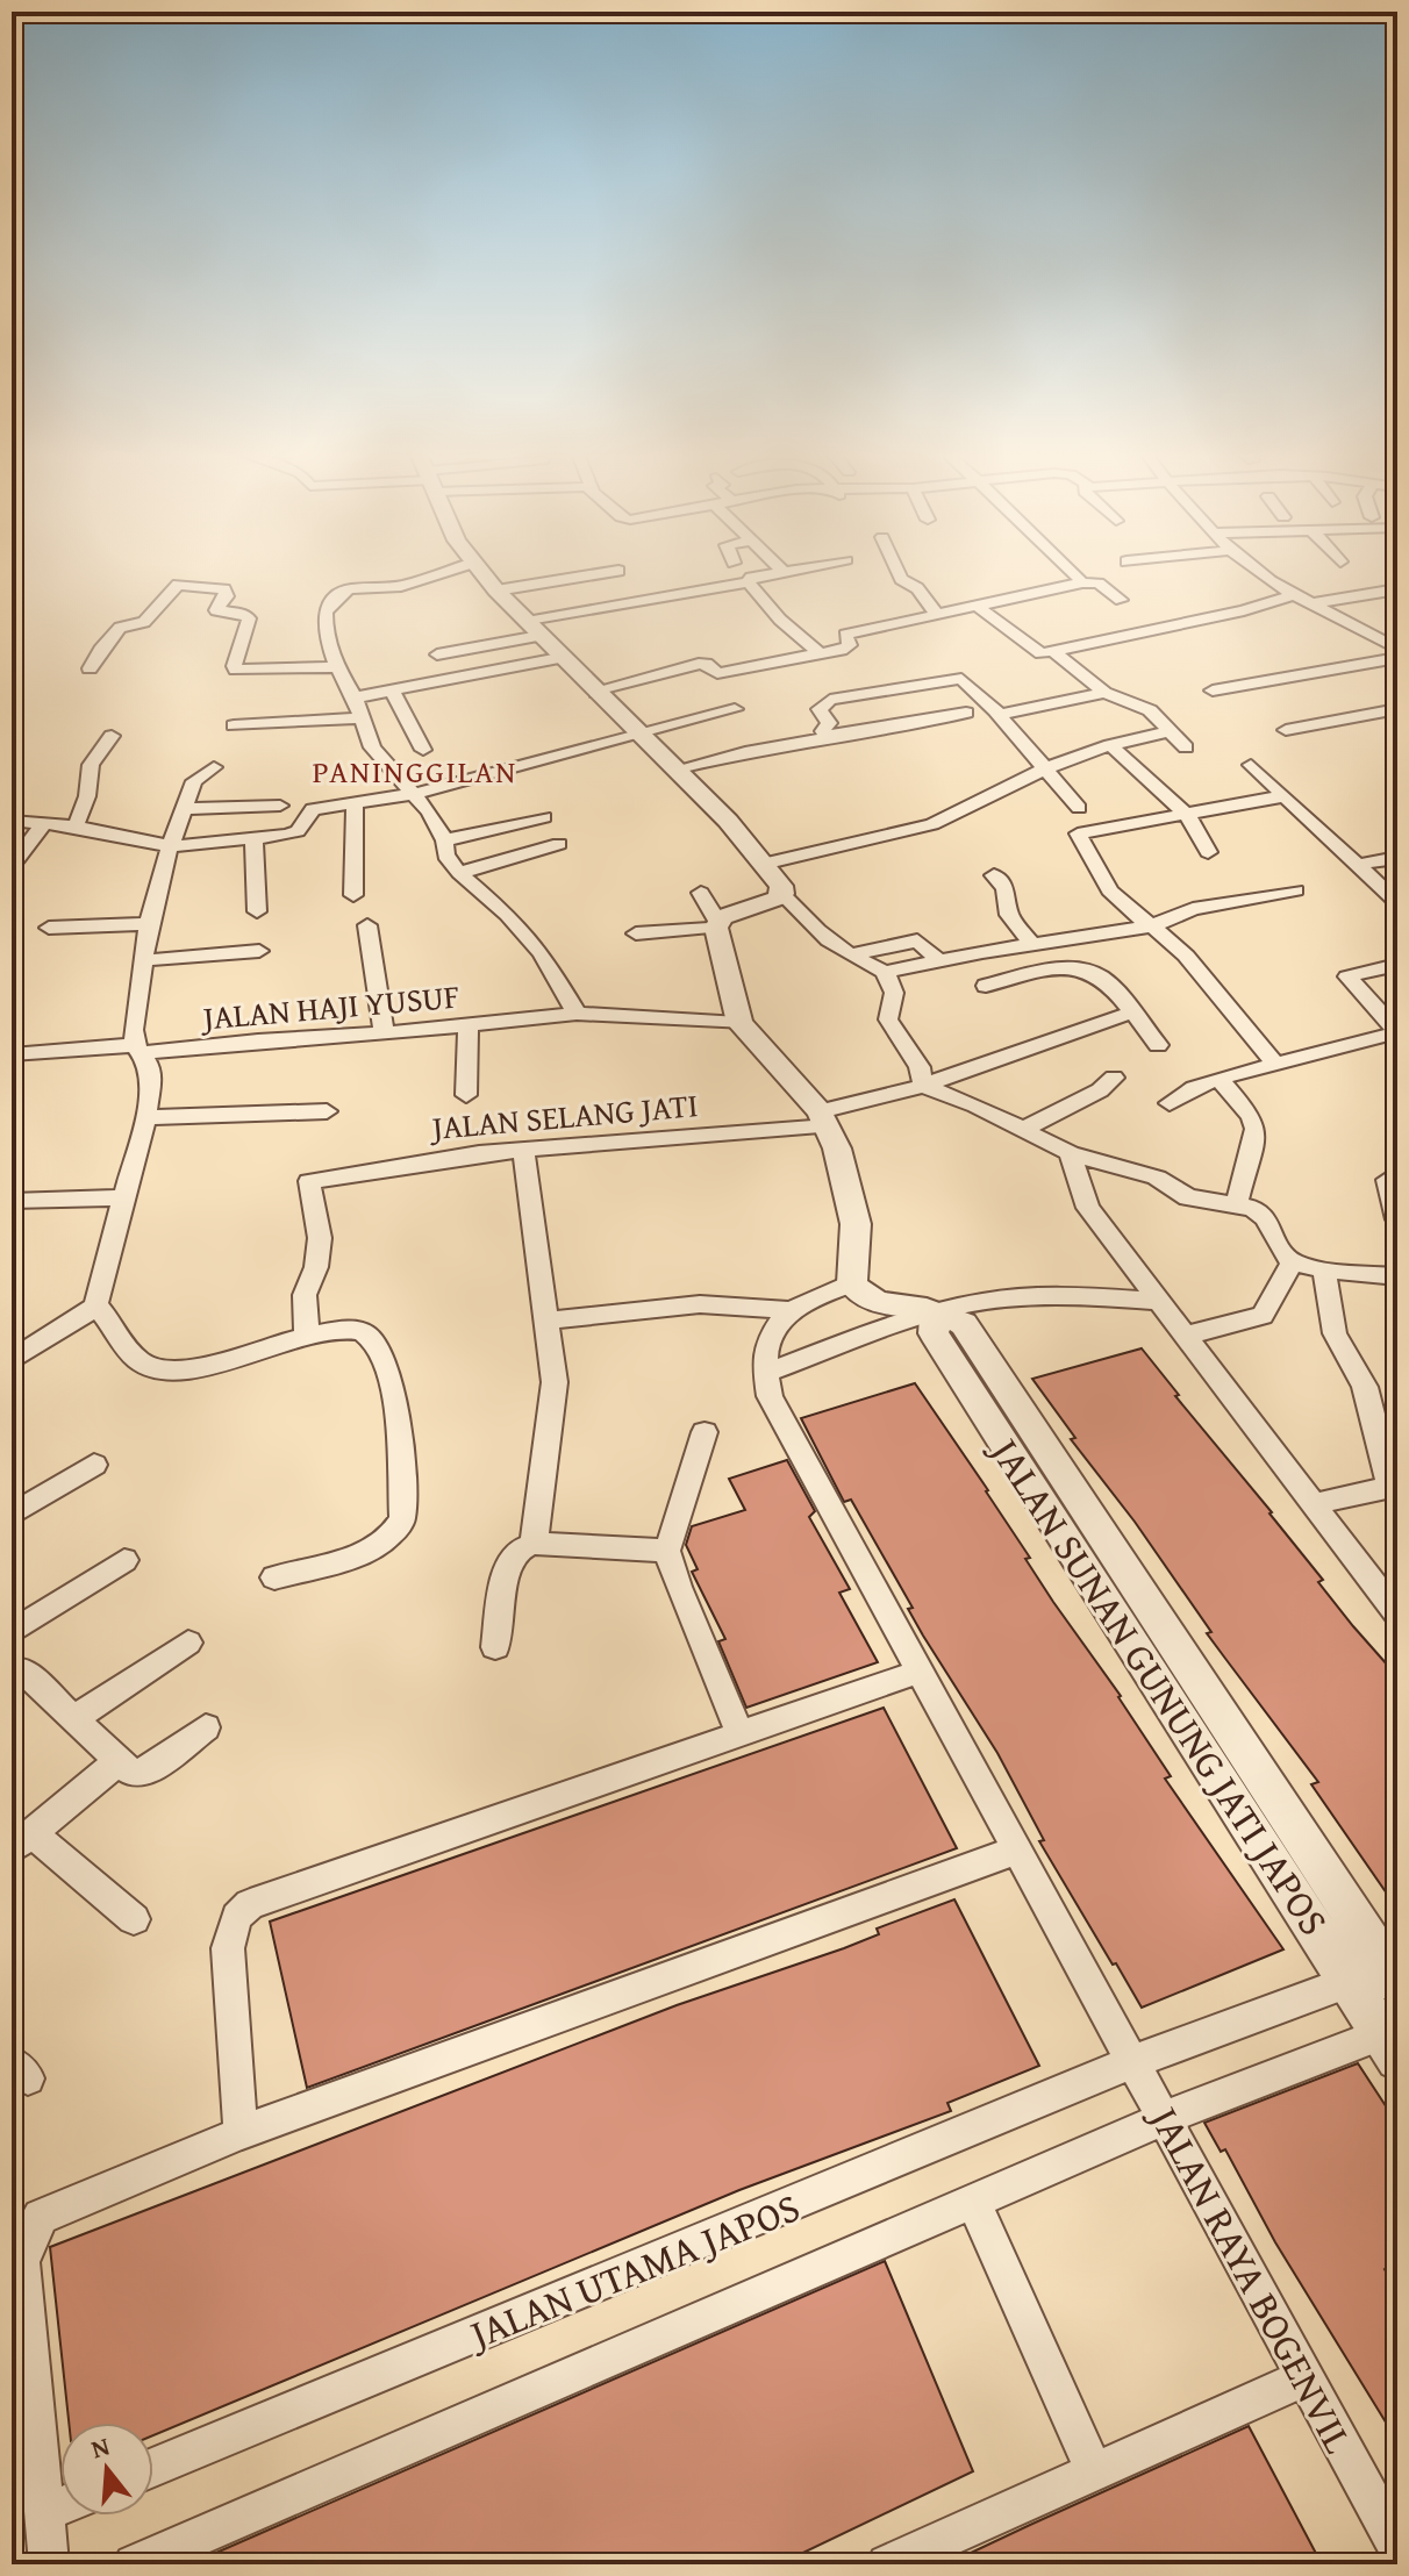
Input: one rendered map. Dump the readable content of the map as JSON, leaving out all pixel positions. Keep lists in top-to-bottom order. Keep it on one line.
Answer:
{"streets":{"street":["JALAN HAJI YUSUF","JALAN SELANG JATI","JALAN SUNAN GUNUNG JATI JAPOS","JALAN UTAMA JAPOS","JALAN RAYA BOGENVIL"]},"crossings":[["JALAN SUNAN GUNUNG JATI JAPOS","JALAN UTAMA JAPOS"],["JALAN UTAMA JAPOS","JALAN RAYA BOGENVIL"]],"districts":["PANINGGILAN"],"north":"top"}
